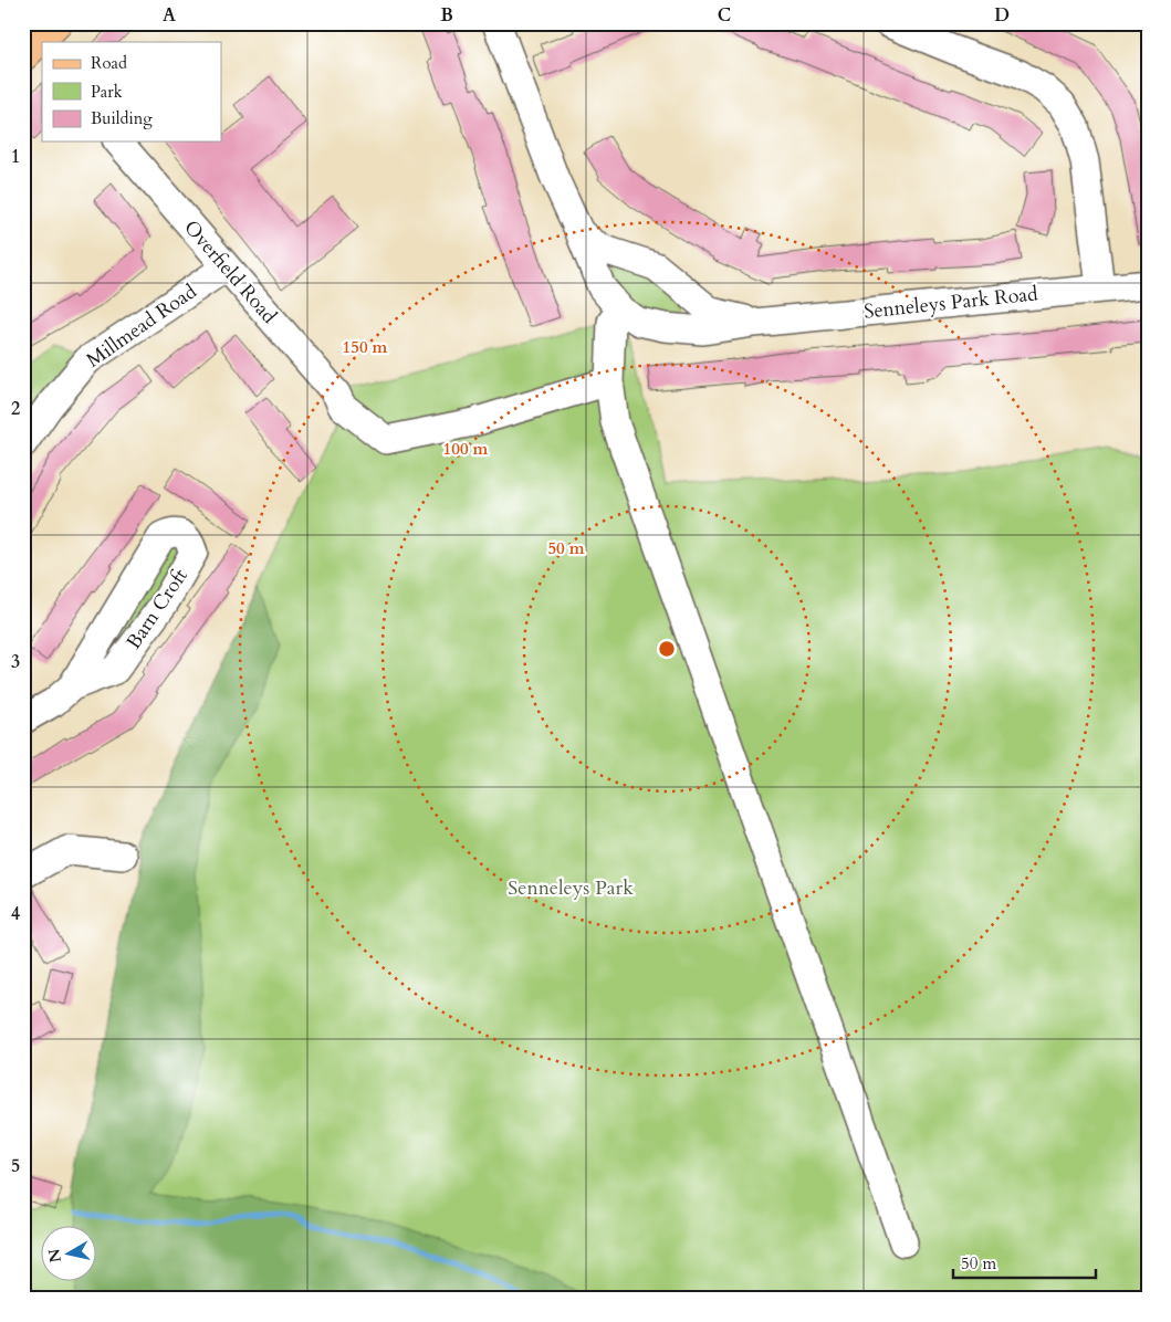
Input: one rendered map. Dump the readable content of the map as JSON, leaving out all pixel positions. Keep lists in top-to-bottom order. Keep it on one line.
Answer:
{"streets":{"street":["Overfield Road","Senneleys Park Road","Millmead Road","Barn Croft"]},"crossings":[["Overfield Road","Millmead Road"]],"parks":["Senneleys Park"],"legend":["Road","Park","Building"],"scale_bar":"50 m","north":"left","grid":{"columns":["A","B","C","D"],"rows":["1","2","3","4","5"]},"rings":["150 m","100 m","50 m"]}
